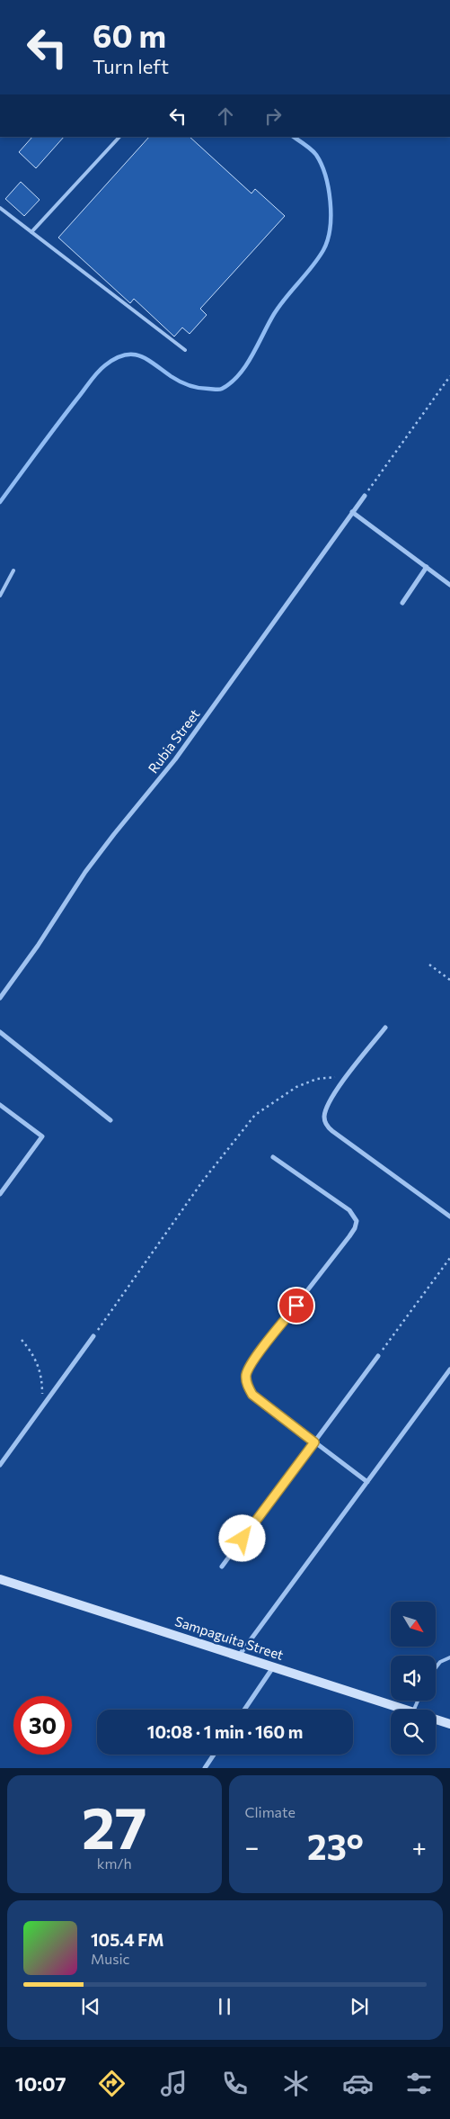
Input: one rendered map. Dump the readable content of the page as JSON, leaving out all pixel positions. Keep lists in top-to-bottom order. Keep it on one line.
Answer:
{"streets":{"street":["Rubia Street","Sampaguita Street"]},"north":"bottom right","page":{"turn":["60 m","Turn left"],"limit":"30","trip":"10:08 · 1 min · 160 m","tile":[["27","km/h"],"Climate"],"heat":["−","23°","+"],"song":["105.4 FM","Music"],"tabs":"10:07"}}
